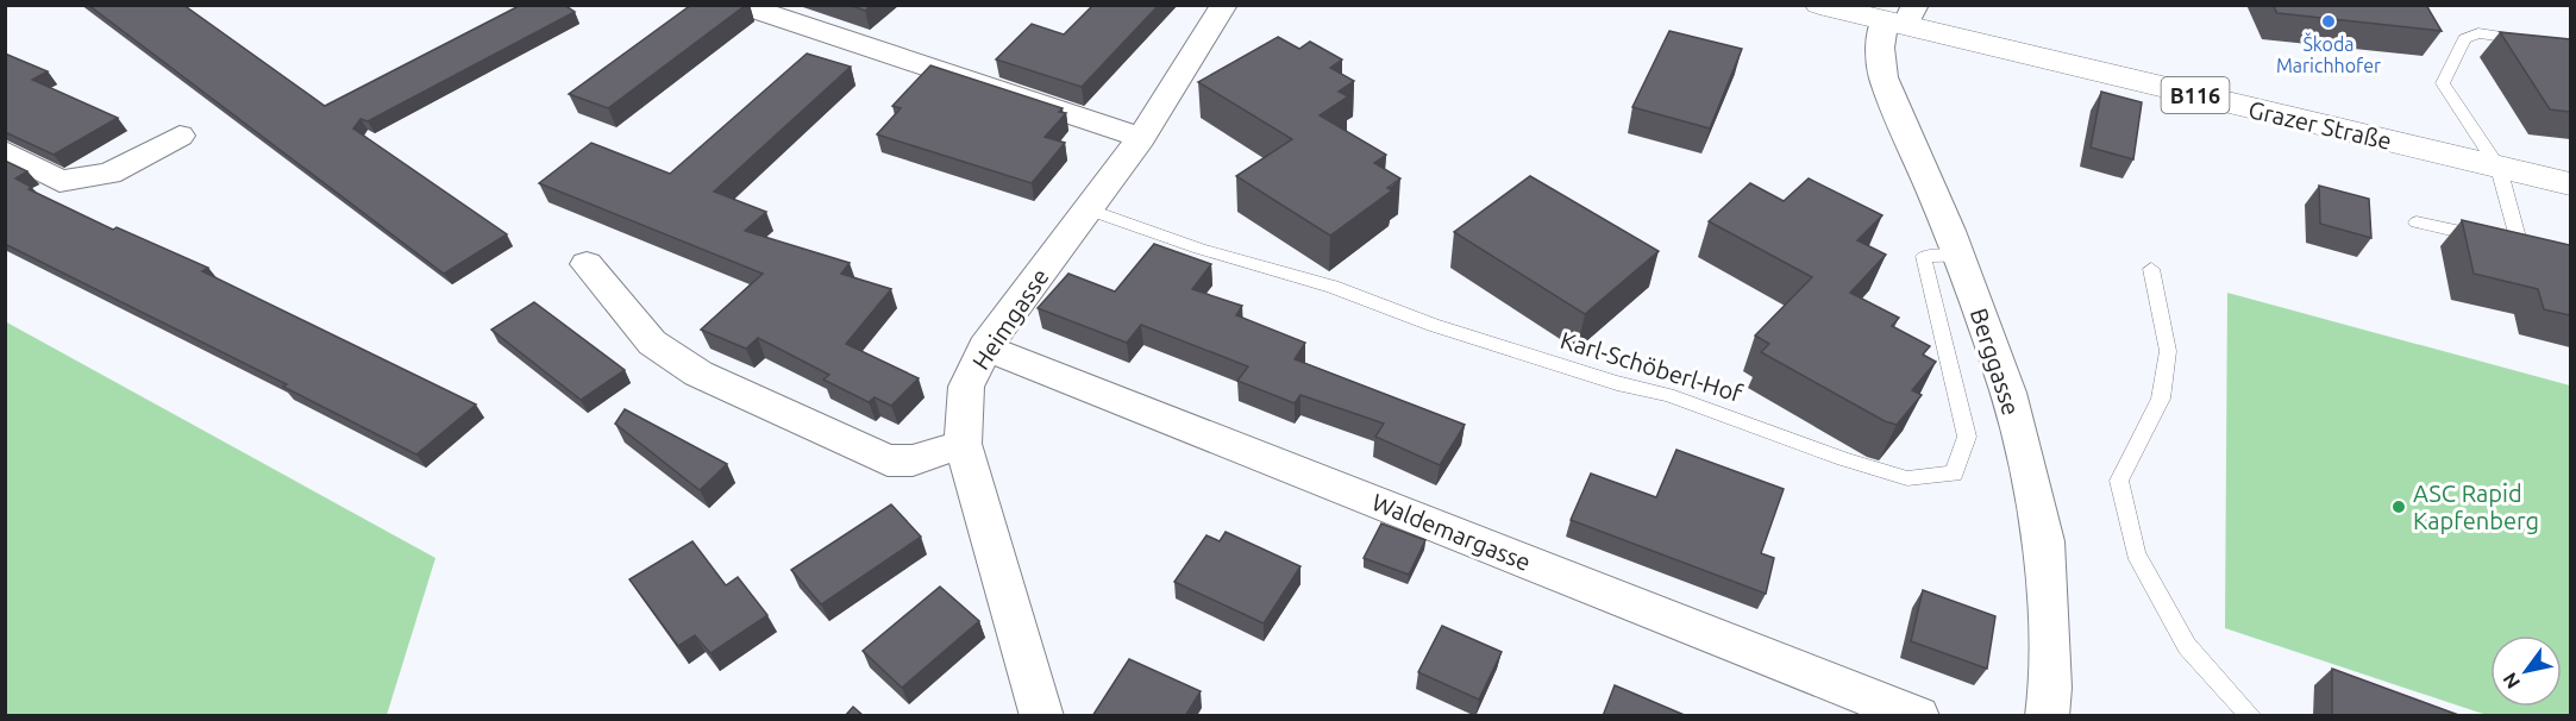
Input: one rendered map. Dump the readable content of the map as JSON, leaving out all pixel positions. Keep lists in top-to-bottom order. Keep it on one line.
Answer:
{"streets":{"main road":["B116","Grazer Straße"],"street":["Heimgasse","Berggasse","Waldemargasse"],"lane":["Karl-Schöberl-Hof"]},"crossings":[["Grazer Straße","Berggasse"],["Heimgasse","Karl-Schöberl-Hof"],["Heimgasse","Waldemargasse"],["Berggasse","Karl-Schöberl-Hof"]],"places":["Škoda Marichhofer","ASC Rapid Kapfenberg"],"north":"bottom left"}
